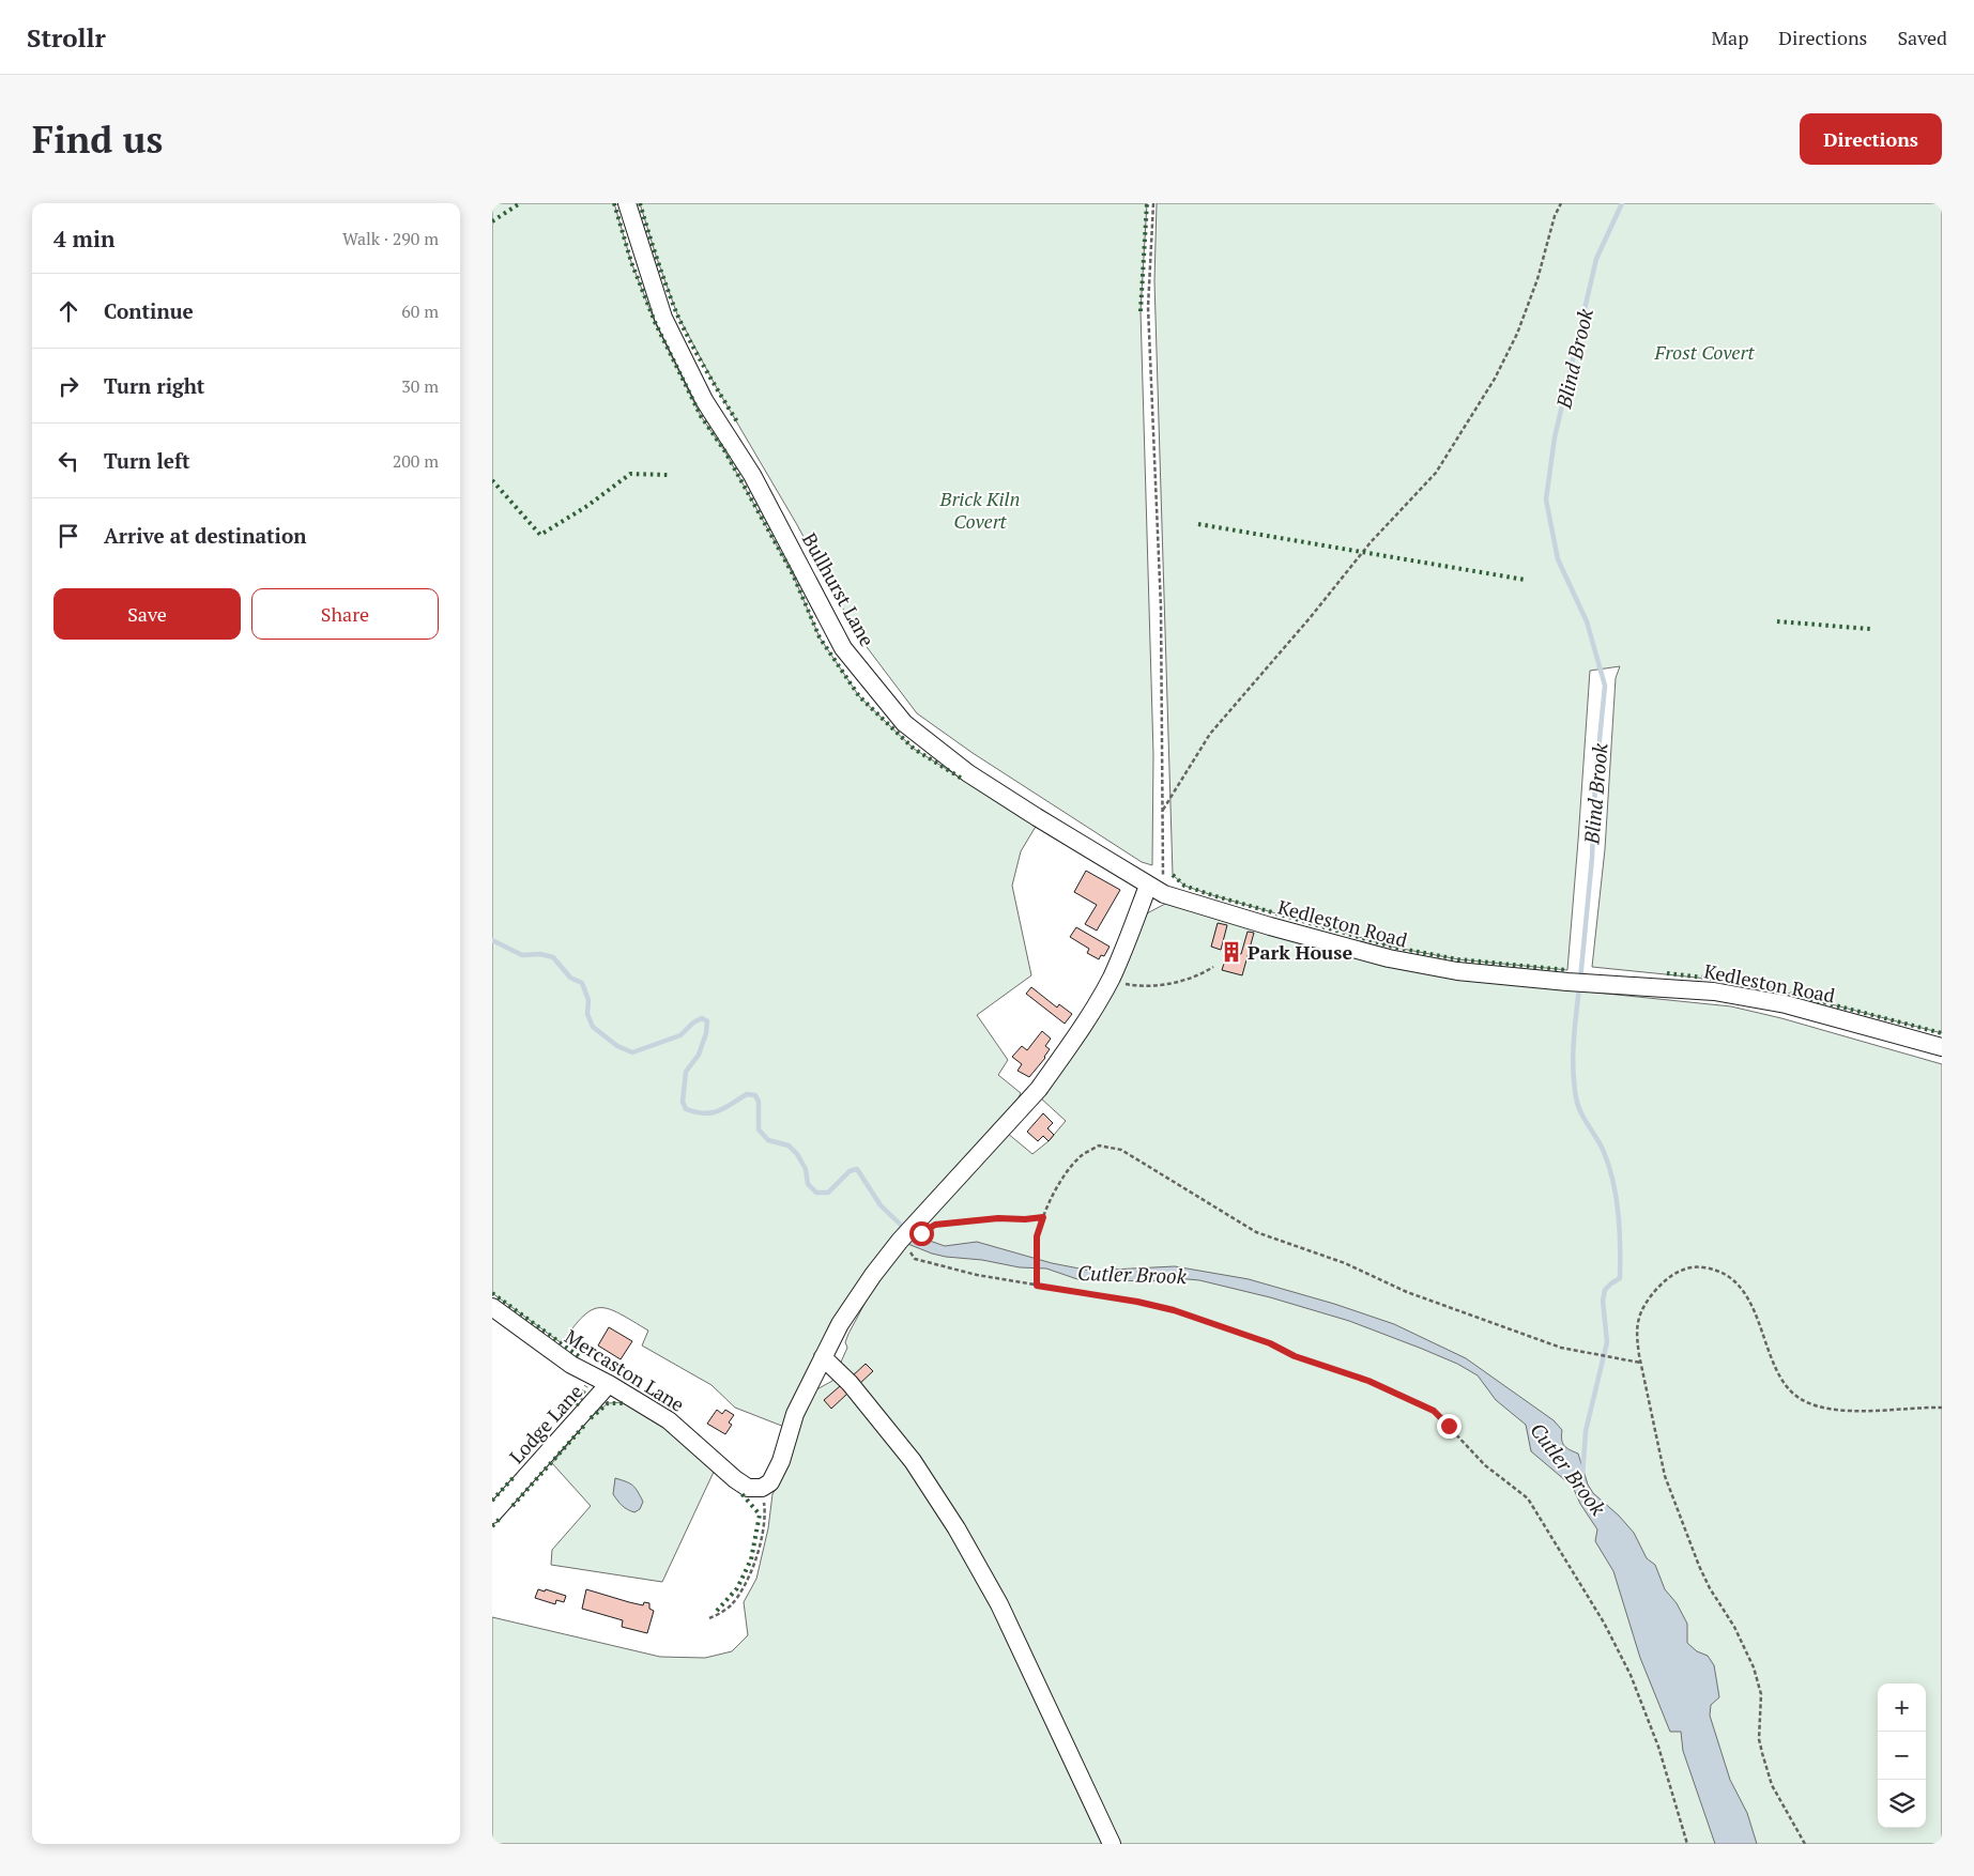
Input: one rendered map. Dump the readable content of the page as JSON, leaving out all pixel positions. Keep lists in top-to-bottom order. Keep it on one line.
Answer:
{"streets":{"street":["Bullhurst Lane","Kedleston Road","Mercaston Lane","Lodge Lane"]},"crossings":[["Bullhurst Lane","Kedleston Road"],["Mercaston Lane","Lodge Lane"]],"water":["Blind Brook","Cutler Brook"],"parks":["Frost Covert","Brick Kiln Covert"],"places":{"building":["Park House"]},"page":{"header":"Strollr","nav":["Map","Directions","Saved"],"buttons":["Directions",["Save","Share"]],"title":"Find us","heading":["4 min","Walk · 290 m"],"list":[["Continue","60 m"],["Turn right","30 m"],["Turn left","200 m"],"Arrive at destination"],"map_buttons":["+","−"]}}
